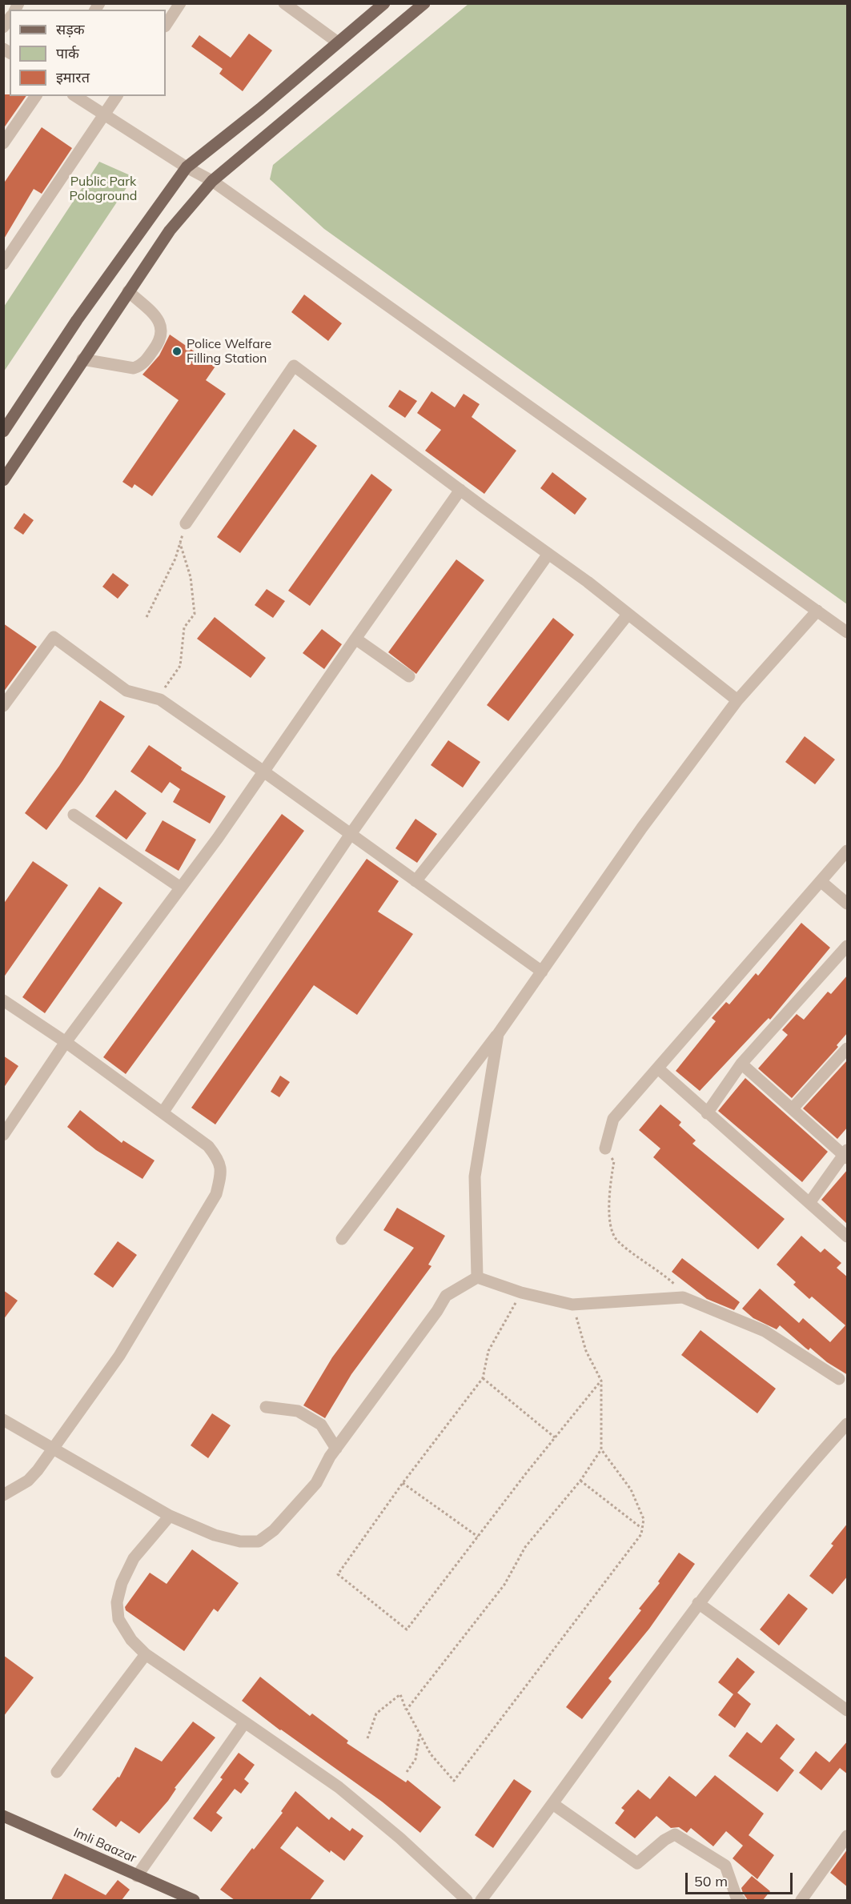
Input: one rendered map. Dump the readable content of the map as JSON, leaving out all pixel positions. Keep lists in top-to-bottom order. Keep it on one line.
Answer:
{"streets":{"main road":["Imli Baazar"]},"parks":["Public Park Pologround"],"places":["Police Welfare Filling Station"],"legend":["सड़क","पार्क","इमारत"],"scale_bar":"50 m"}
